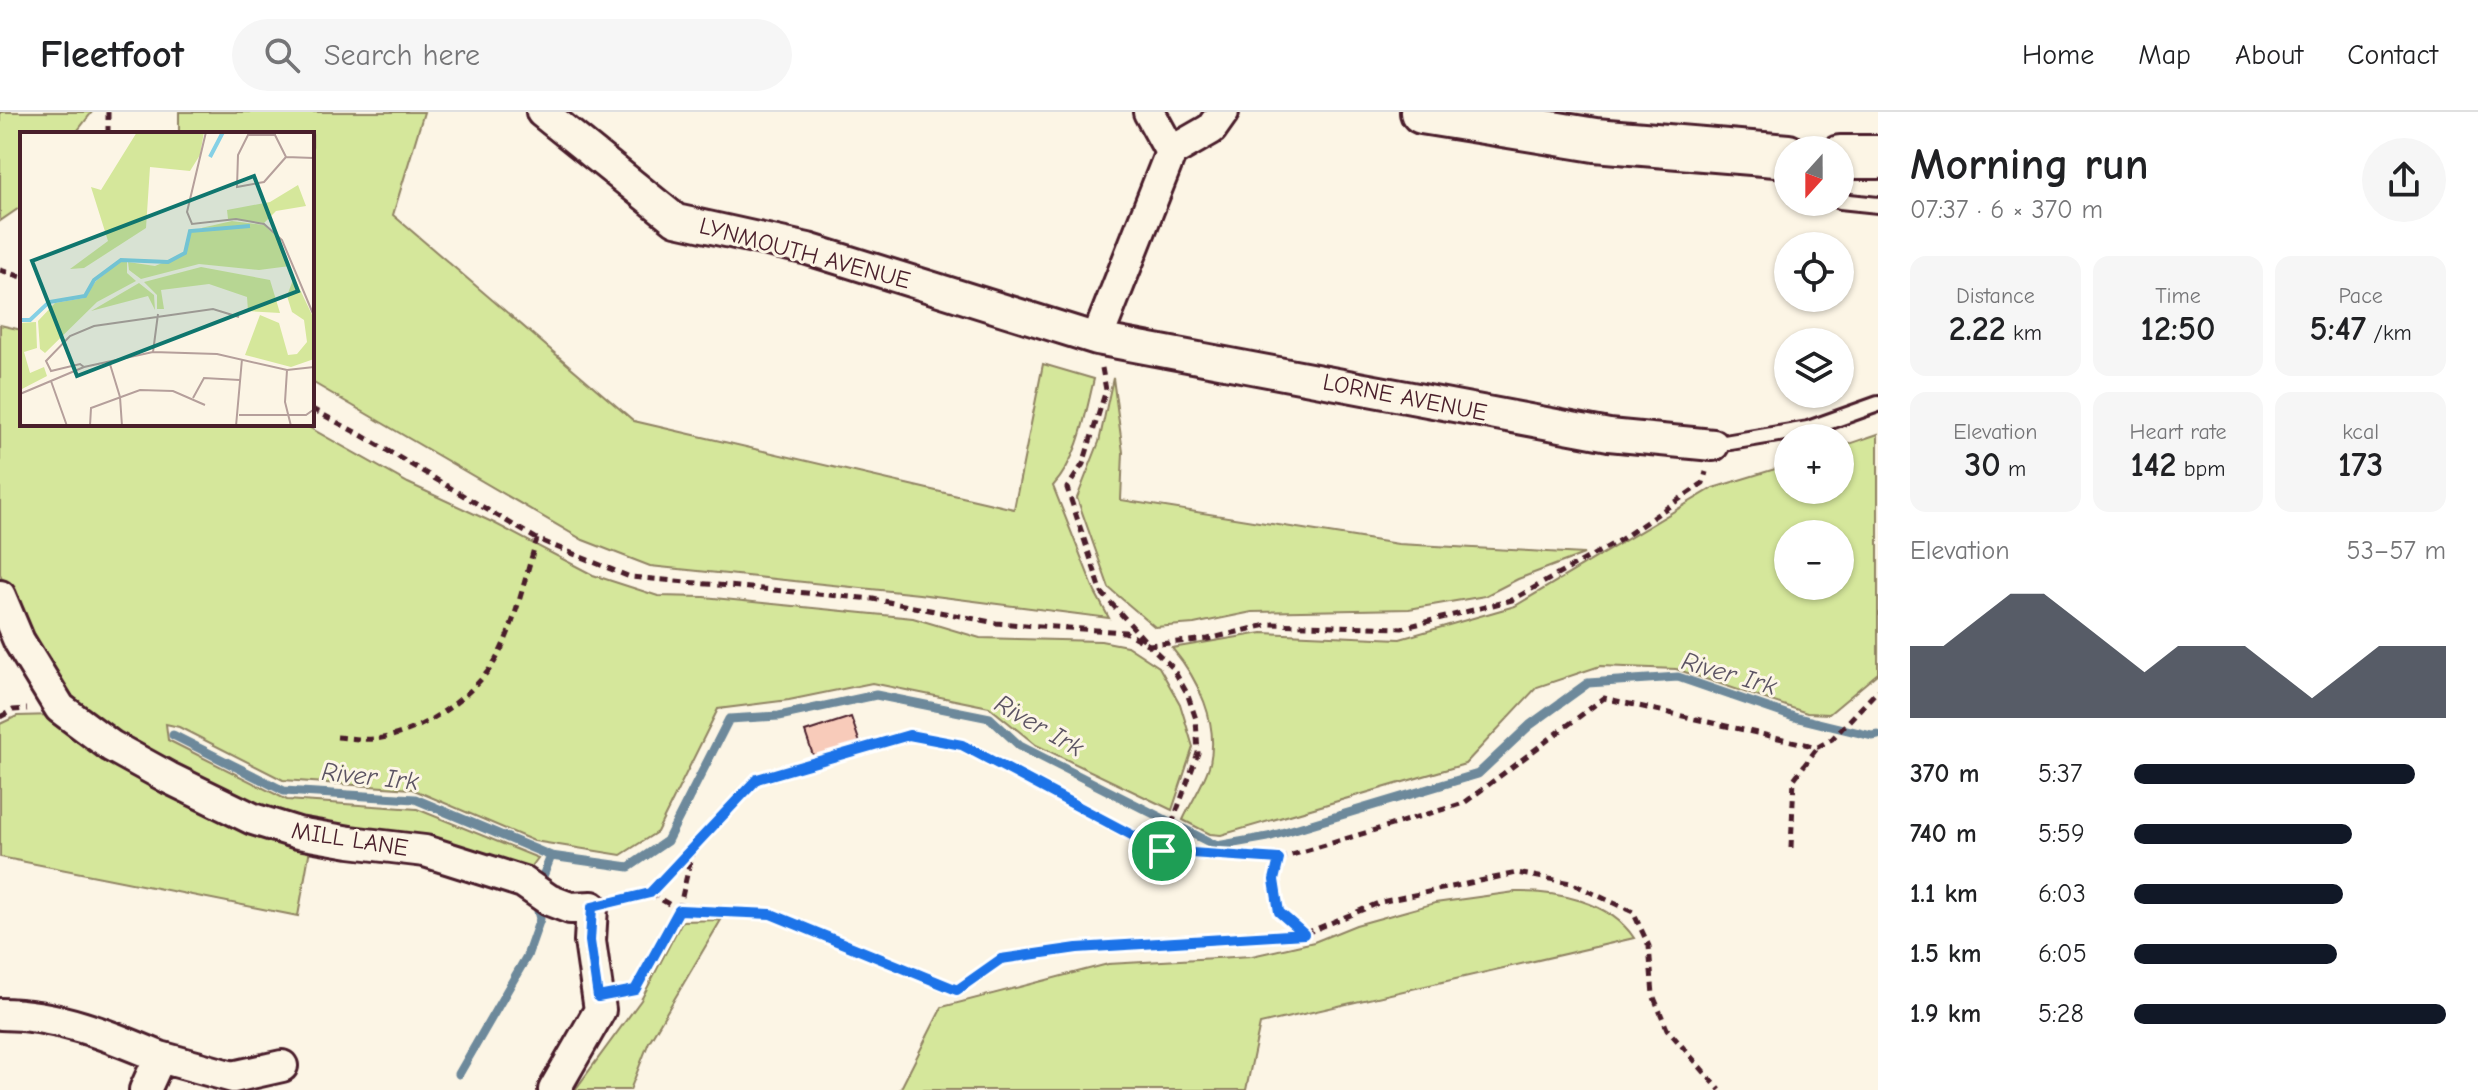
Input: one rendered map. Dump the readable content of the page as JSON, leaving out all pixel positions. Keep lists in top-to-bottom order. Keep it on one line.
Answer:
{"streets":{"street":["LYNMOUTH AVENUE","LORNE AVENUE","MILL LANE"]},"crossings":[["LYNMOUTH AVENUE","LORNE AVENUE"]],"water":["River Irk"],"north":"bottom","page":{"header":"Fleetfoot","search":"Search here","nav":["Home","Map","About","Contact"],"heading":["Morning run","07:37 · 6 × 370 m"],"map_buttons":["+","−"],"stats":[["Distance","2.22 km"],["Time","12:50"],["Pace","5:47 /km"],["Elevation","30 m"],["Heart rate","142 bpm"],["kcal","173"]],"chart":["Elevation","53–57 m"],"list":[{"name":"370 m","note":"5:37"},{"name":"740 m","note":"5:59"},{"name":"1.1 km","note":"6:03"},{"name":"1.5 km","note":"6:05"},{"name":"1.9 km","note":"5:28"}]}}
